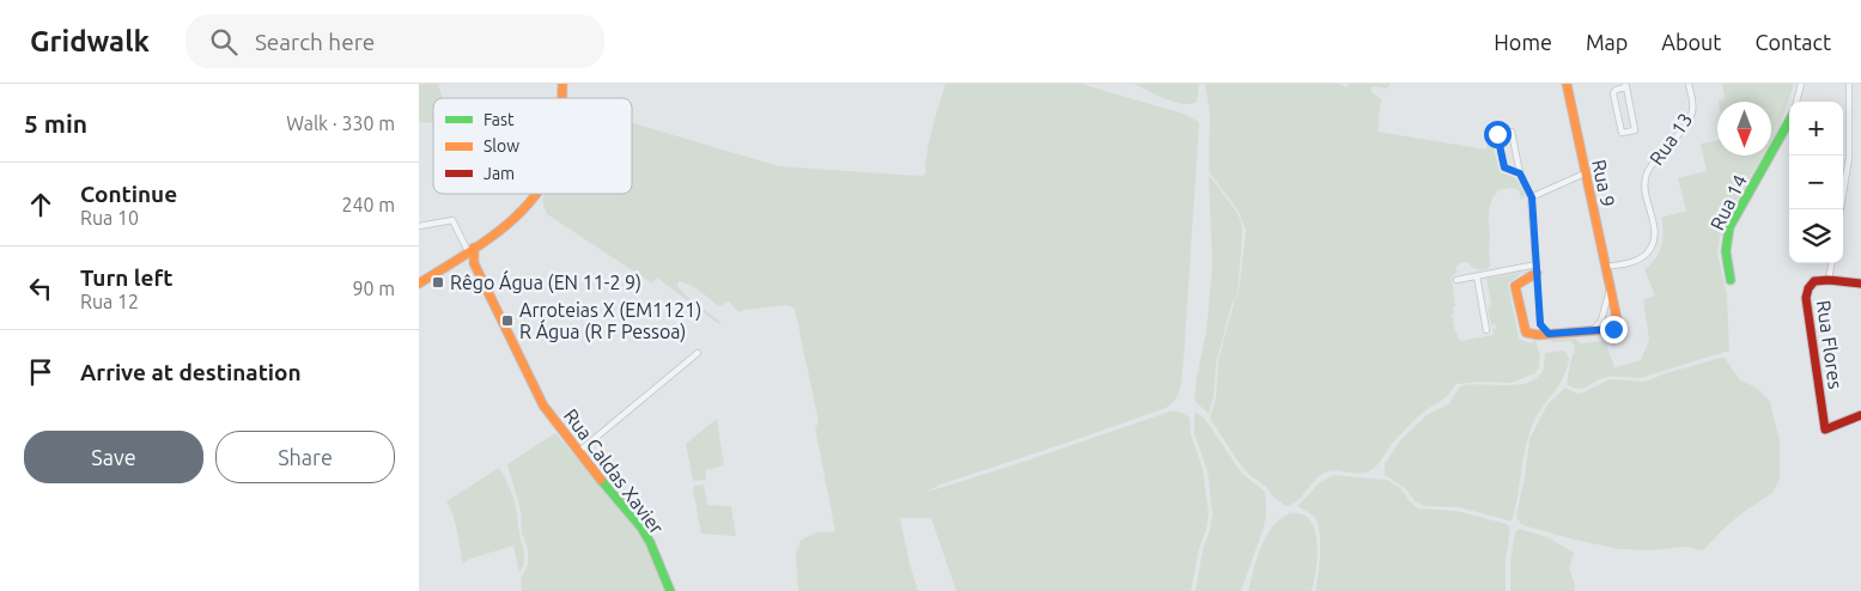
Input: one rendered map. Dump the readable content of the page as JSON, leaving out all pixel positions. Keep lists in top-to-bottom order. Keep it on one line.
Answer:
{"streets":{"street":["Rua 13","Rua 9","Rua 14","Rua Flores","Rua Caldas Xavier"]},"crossings":[["Rua 13","Rua 9"]],"places":{"transit":["Rêgo Água (EN 11-2 9)","Arroteias X (EM1121) R Água (R F Pessoa)"]},"legend":["Fast","Slow","Jam"],"north":"bottom","page":{"header":"Gridwalk","search":"Search here","nav":["Home","Map","About","Contact"],"heading":["5 min","Walk · 330 m"],"map_buttons":["+","−"],"list":[["Continue","Rua 10","240 m"],["Turn left","Rua 12","90 m"],"Arrive at destination"],"buttons":["Save","Share"]}}
